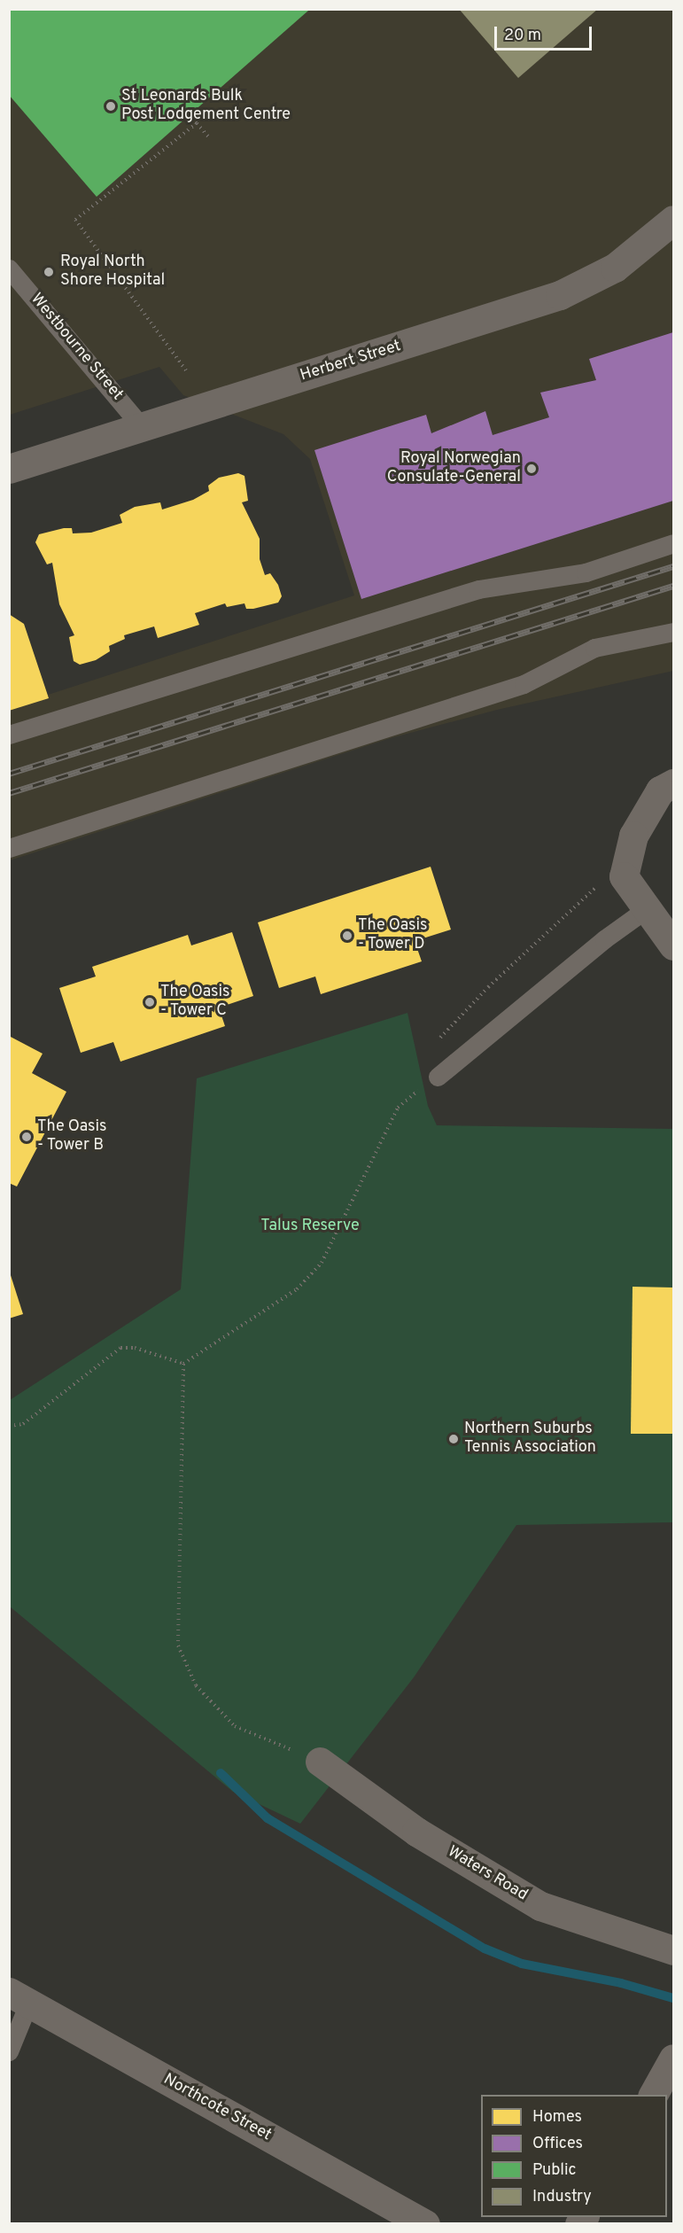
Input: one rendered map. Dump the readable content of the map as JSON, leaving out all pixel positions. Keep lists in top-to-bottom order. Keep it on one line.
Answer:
{"streets":{"street":["Herbert Street","Waters Road","Northcote Street"],"lane":["Westbourne Street"]},"crossings":[["Westbourne Street","Herbert Street"]],"parks":["Talus Reserve"],"places":["St Leonards Bulk Post Lodgement Centre","Royal North Shore Hospital","Royal Norwegian Consulate-General","The Oasis - Tower D","The Oasis - Tower C","The Oasis - Tower B","Northern Suburbs Tennis Association"],"legend":["Homes","Offices","Public","Industry"],"scale_bar":"20 m"}
